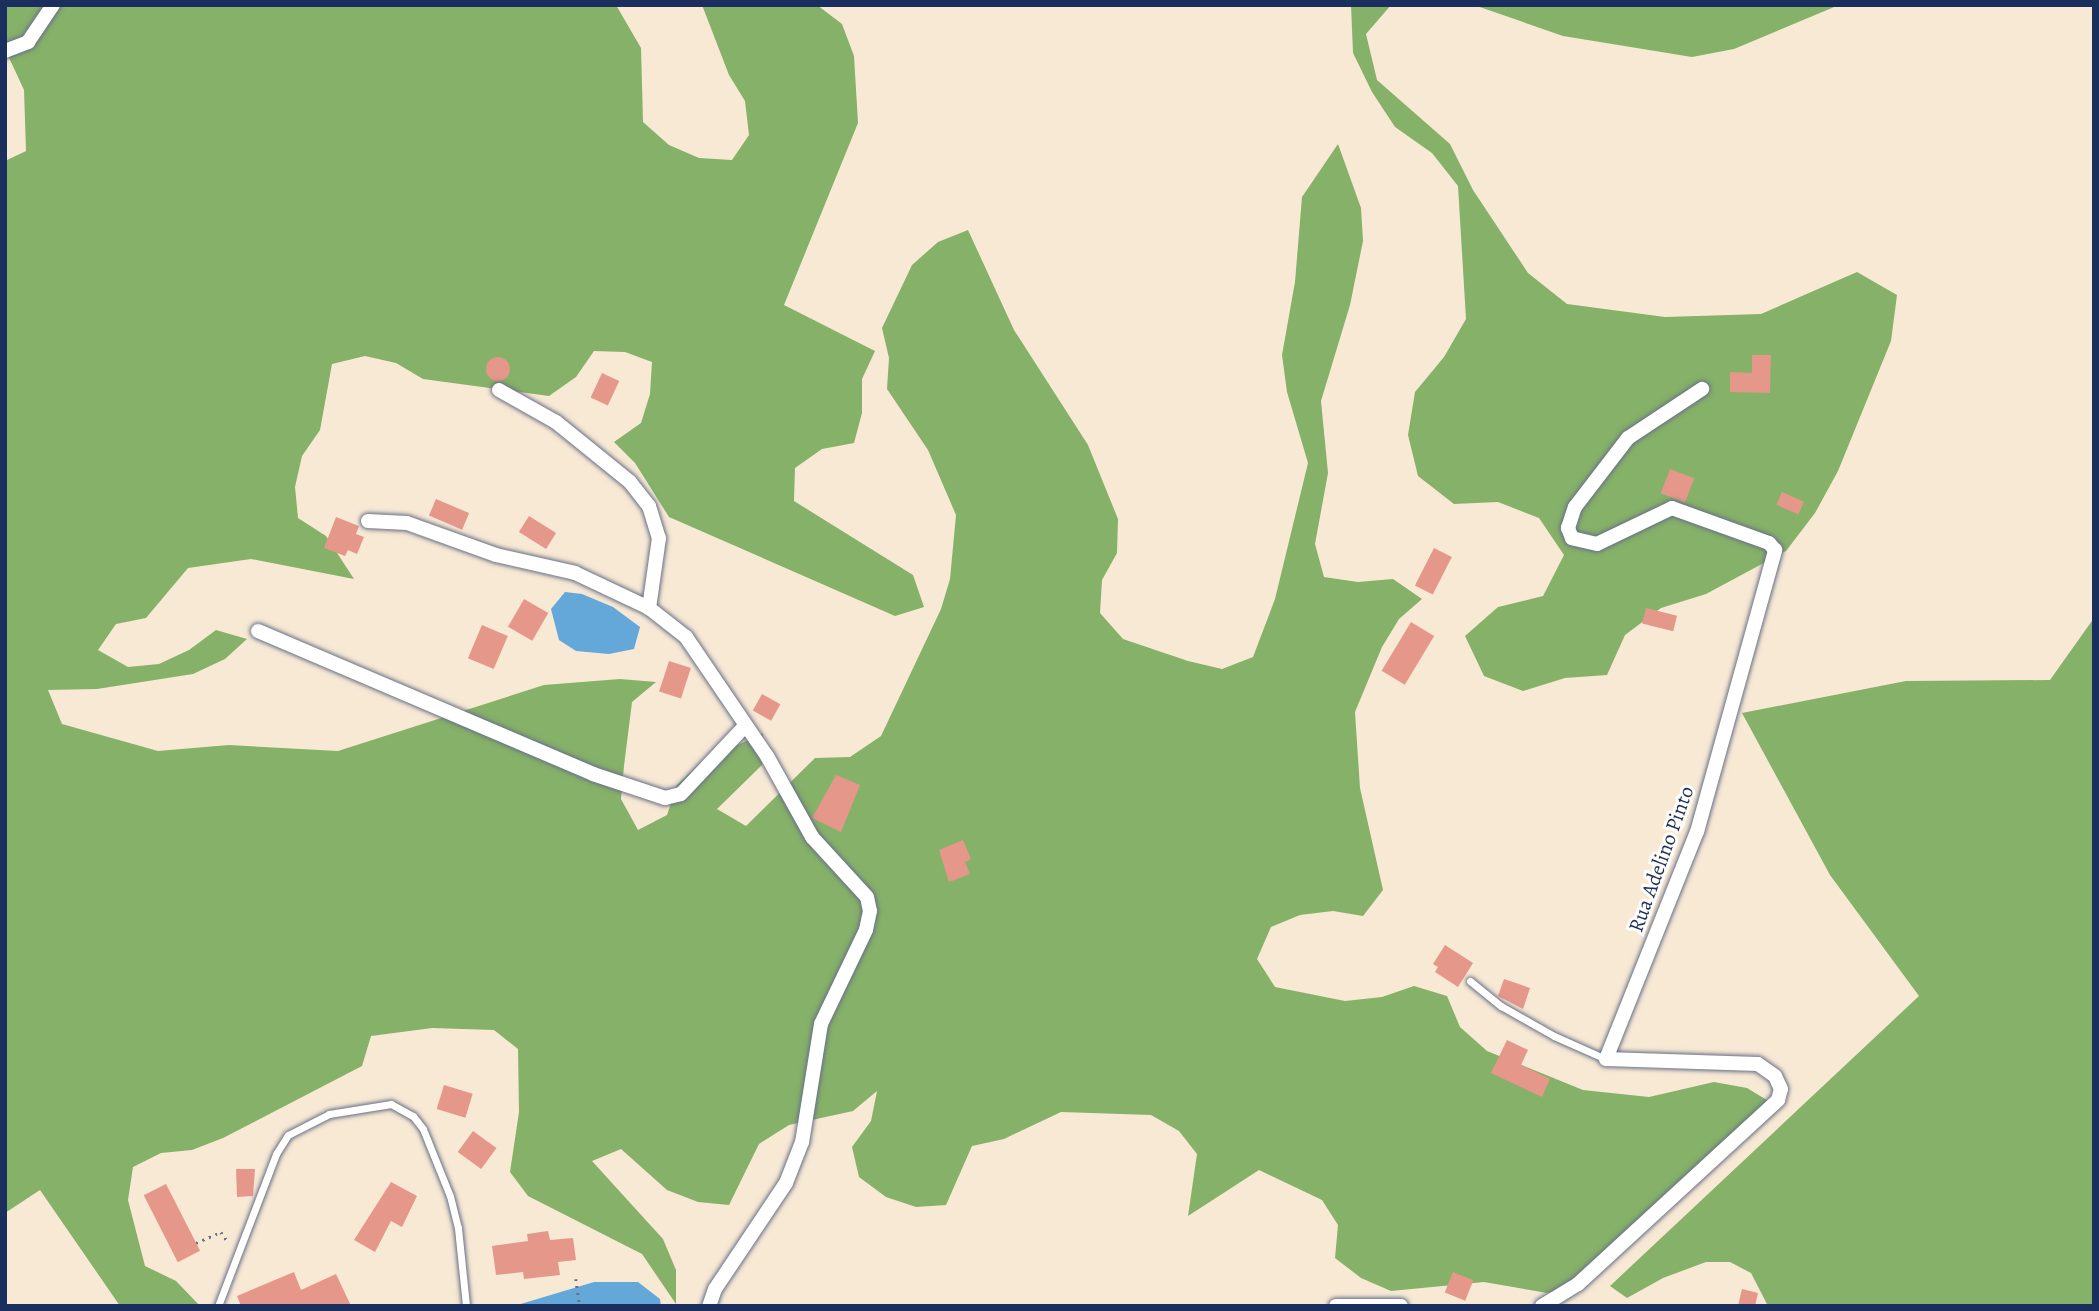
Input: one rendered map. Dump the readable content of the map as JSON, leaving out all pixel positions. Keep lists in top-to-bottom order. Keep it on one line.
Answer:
{"streets":{"street":["Rua Adelino Pinto"]}}
